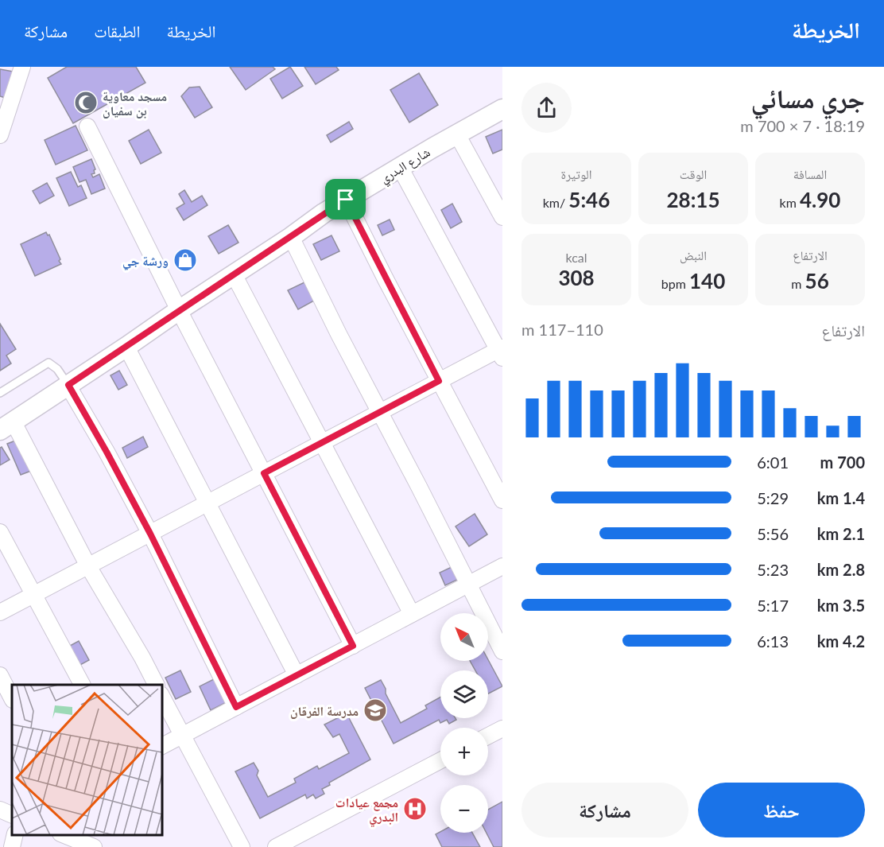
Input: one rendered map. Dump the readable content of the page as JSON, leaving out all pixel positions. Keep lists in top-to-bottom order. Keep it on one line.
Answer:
{"streets":{"street":["شارع البدري"]},"places":{"mosque":["مسجد معاوية بن سفيان"],"shop":["ورشة جي"],"school or university":["مدرسة الفرقان"],"hospital":["مجمع عيادات البدري"]},"north":"top left","page":{"header":"الخريطة","nav":["الخريطة","الطبقات","مشاركة"],"heading":["جري مسائي","18:19 · 7 × 700 m"],"stats":[["المسافة","4.90 km"],["الوقت","28:15"],["الوتيرة","5:46 /km"],["الارتفاع","56 m"],["النبض","140 bpm"],["kcal","308"]],"chart":["الارتفاع","110–117 m"],"list":[{"name":"700 m","note":"6:01"},{"name":"1.4 km","note":"5:29"},{"name":"2.1 km","note":"5:56"},{"name":"2.8 km","note":"5:23"},{"name":"3.5 km","note":"5:17"},{"name":"4.2 km","note":"6:13"}],"map_buttons":["+","−"],"buttons":["حفظ","مشاركة"]}}
